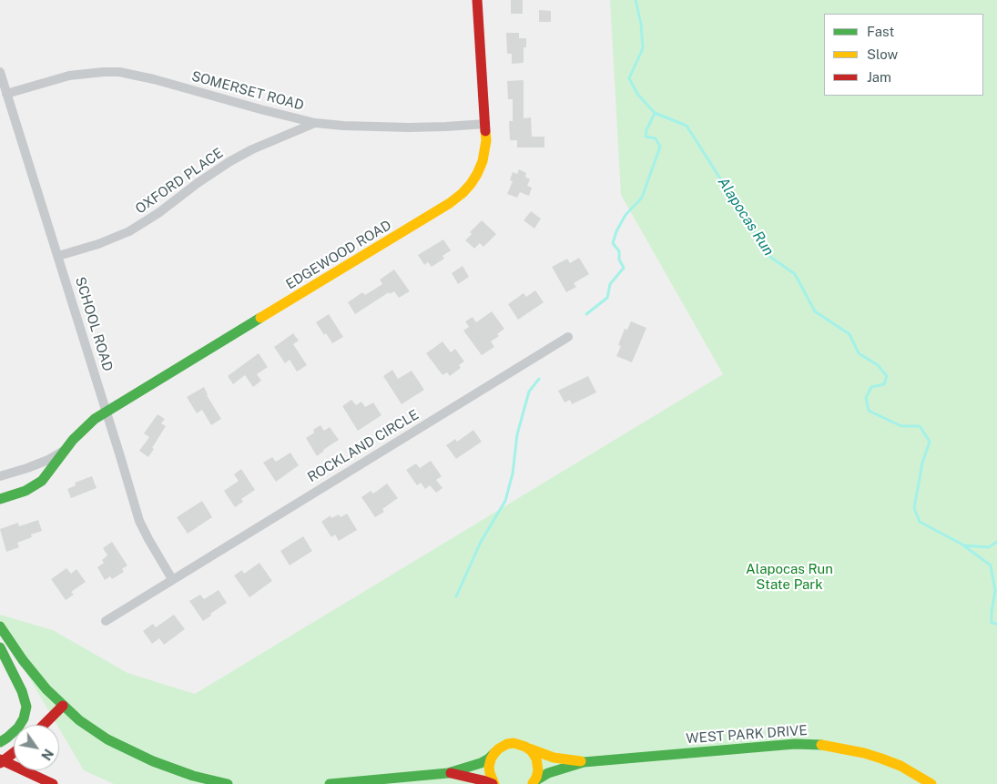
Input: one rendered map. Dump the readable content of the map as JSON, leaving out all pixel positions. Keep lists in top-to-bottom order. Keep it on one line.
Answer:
{"streets":{"main road":["EDGEWOOD ROAD","WEST PARK DRIVE"],"street":["SOMERSET ROAD","OXFORD PLACE","SCHOOL ROAD","ROCKLAND CIRCLE"]},"crossings":[["SOMERSET ROAD","OXFORD PLACE"],["SOMERSET ROAD","EDGEWOOD ROAD"],["SOMERSET ROAD","SCHOOL ROAD"],["OXFORD PLACE","SCHOOL ROAD"],["EDGEWOOD ROAD","SCHOOL ROAD"],["SCHOOL ROAD","ROCKLAND CIRCLE"]],"water":["Alapocas Run"],"parks":["Alapocas Run State Park"],"legend":["Fast","Slow","Jam"],"north":"bottom right"}
